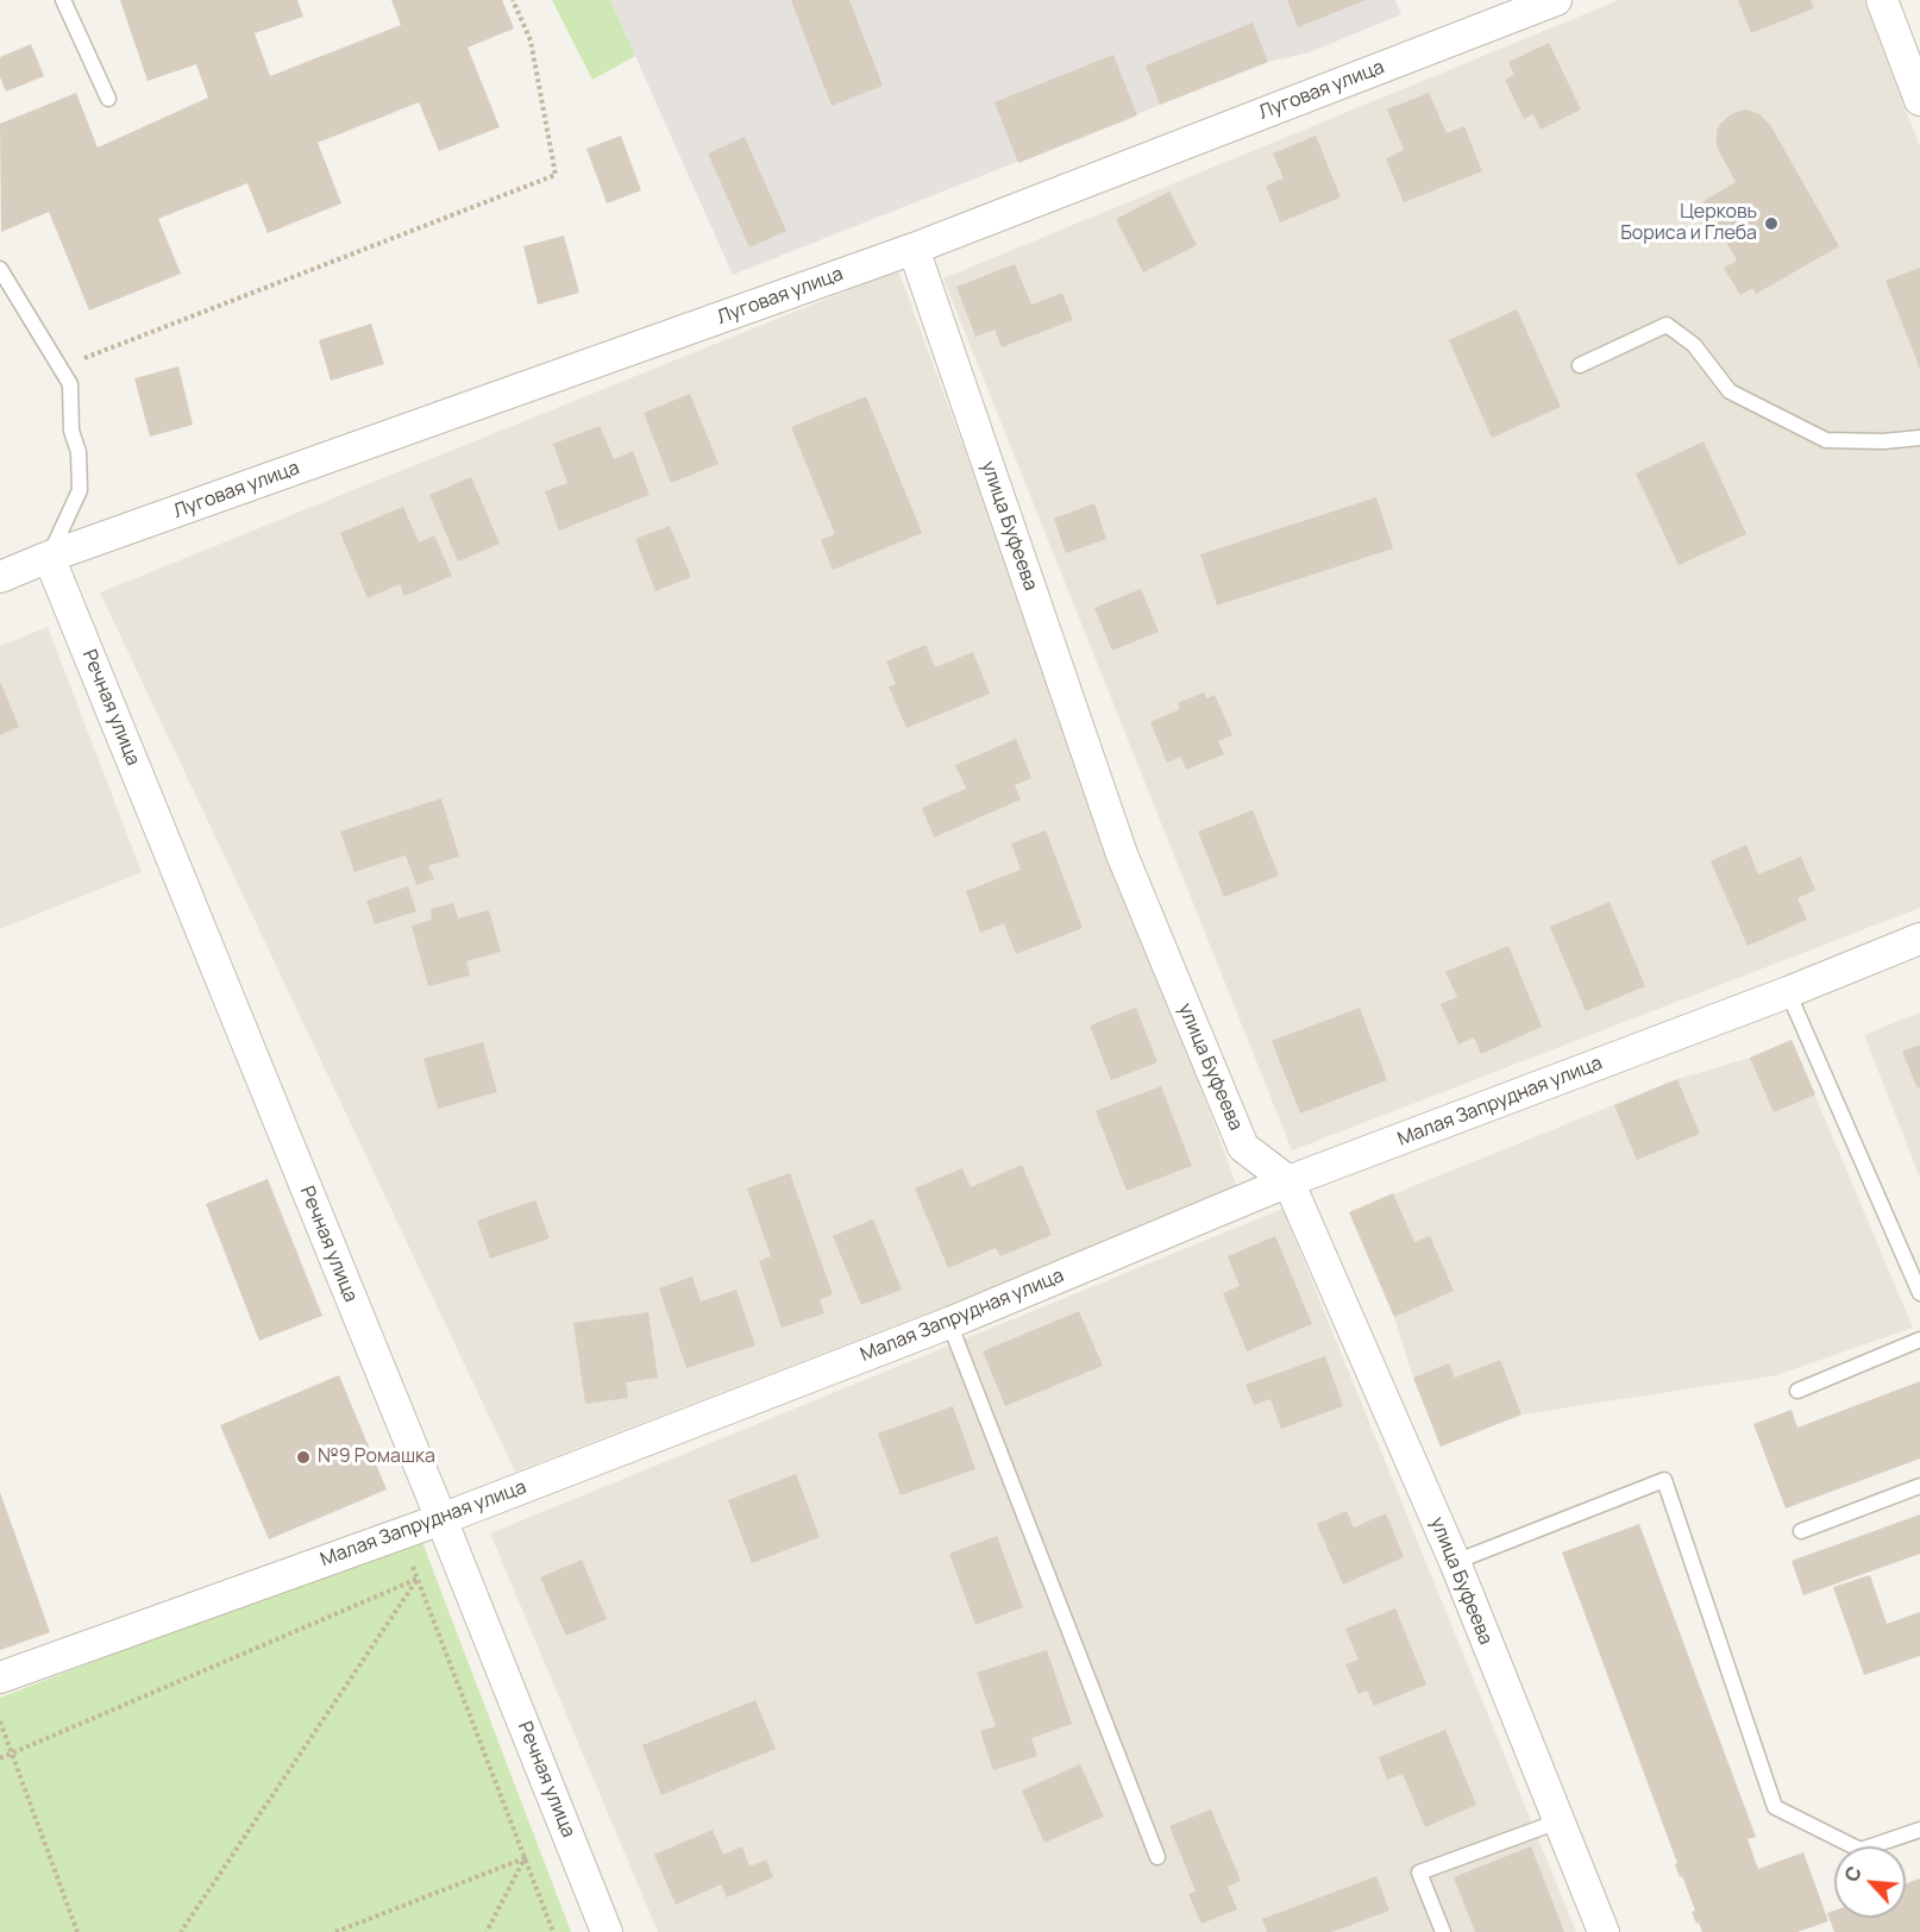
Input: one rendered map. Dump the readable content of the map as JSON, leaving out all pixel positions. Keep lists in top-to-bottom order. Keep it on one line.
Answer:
{"streets":{"street":["Луговая улица","улица Буфеева","Речная улица","Малая Запрудная улица"]},"crossings":[["Луговая улица","улица Буфеева"],["Луговая улица","Речная улица"],["улица Буфеева","Малая Запрудная улица"],["Речная улица","Малая Запрудная улица"]],"places":["Церковь Бориса и Глеба","№9 Ромашка"],"north":"top left"}
